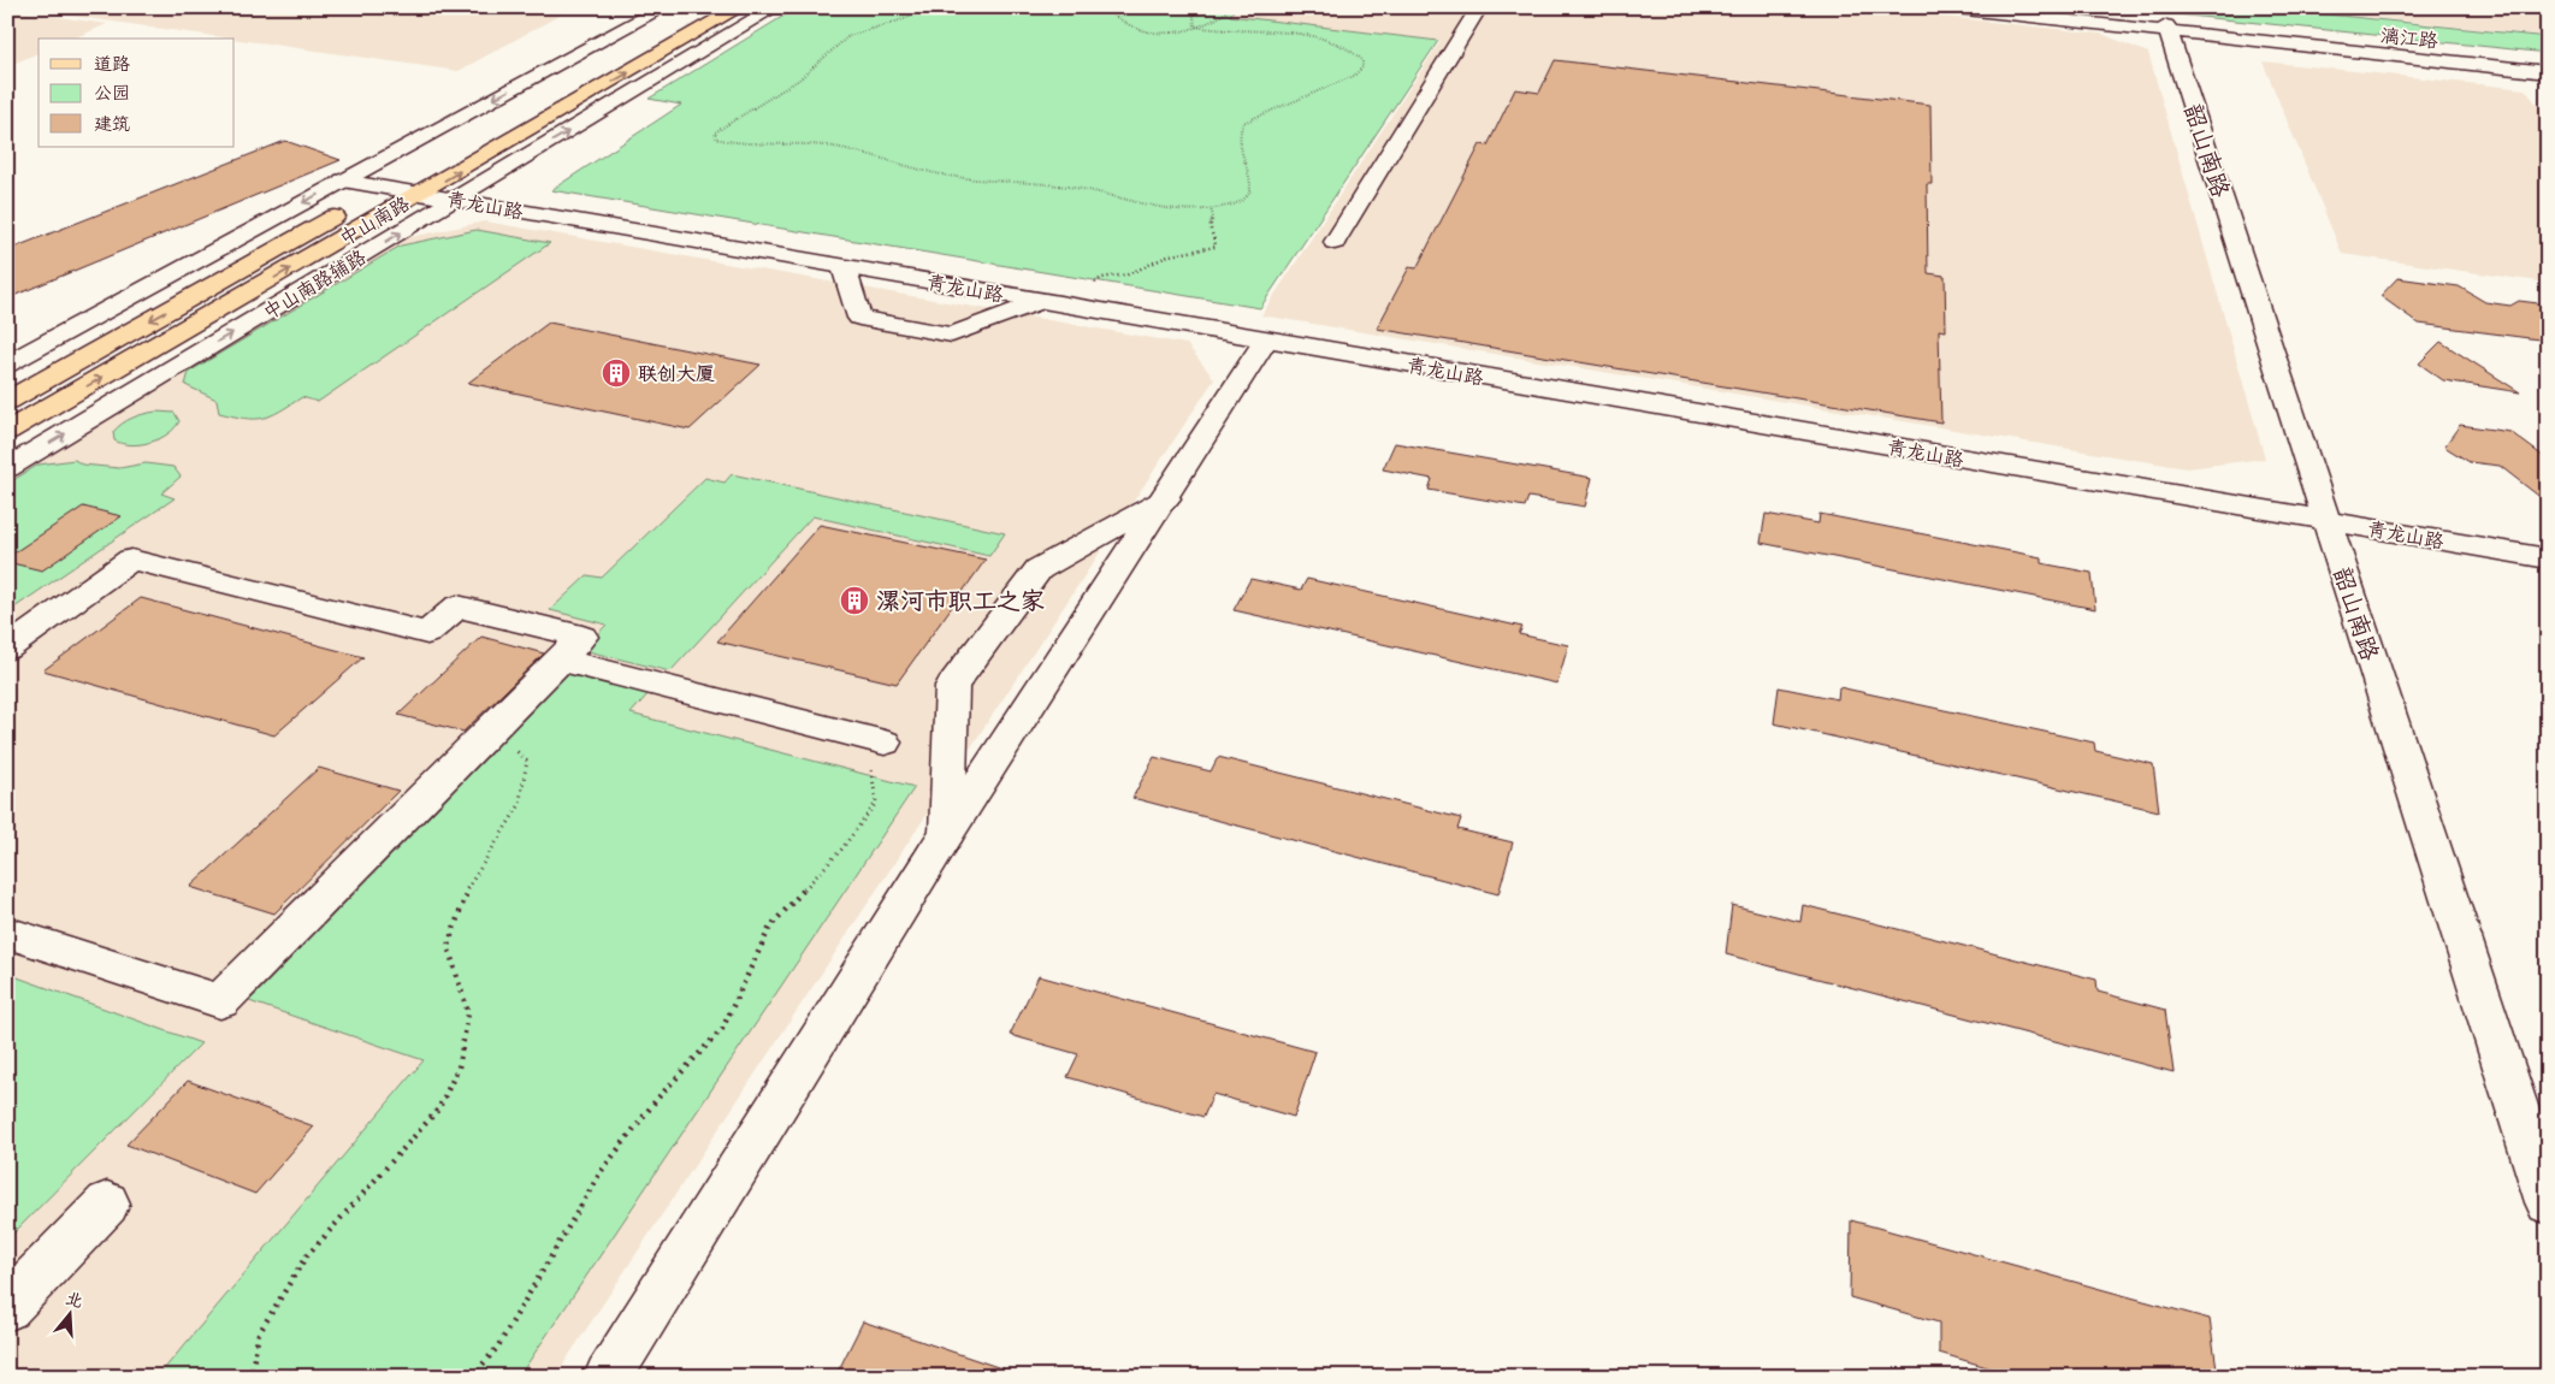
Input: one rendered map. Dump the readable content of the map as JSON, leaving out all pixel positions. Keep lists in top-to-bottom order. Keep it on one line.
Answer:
{"streets":{"main road":["中山南路"],"street":["漓江路","韶山南路","青龙山路","中山南路辅路"]},"crossings":[["漓江路","韶山南路"],["韶山南路","青龙山路"],["青龙山路","中山南路"],["青龙山路","中山南路辅路"]],"places":{"building":["联创大厦","漯河市职工之家"]},"legend":["道路","公园","建筑"],"north":"top"}
